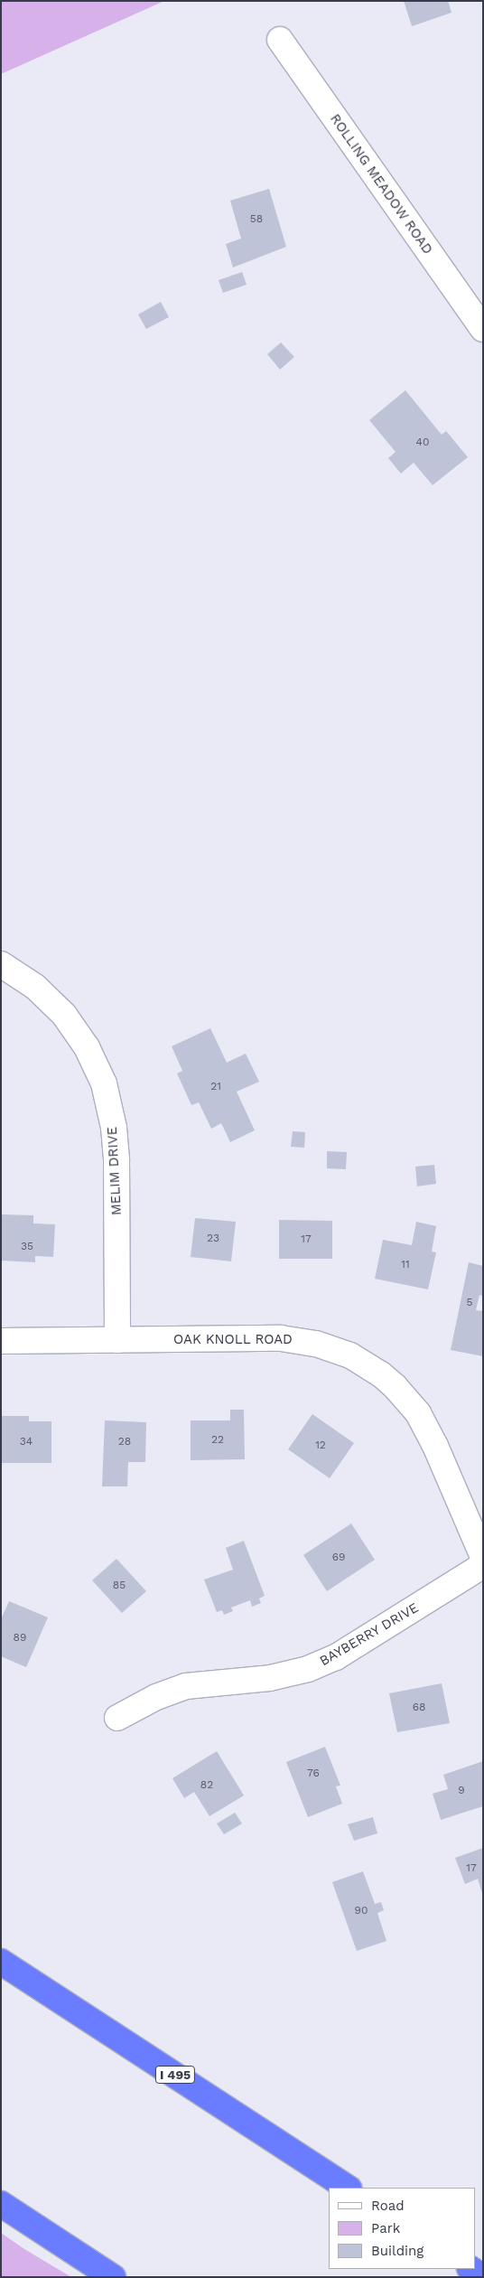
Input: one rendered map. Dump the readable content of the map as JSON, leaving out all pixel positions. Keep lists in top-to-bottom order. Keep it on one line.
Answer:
{"streets":{"highway":["I 495"],"street":["ROLLING MEADOW ROAD","MELIM DRIVE","OAK KNOLL ROAD","BAYBERRY DRIVE"]},"crossings":[["MELIM DRIVE","OAK KNOLL ROAD"]],"house_numbers":["58","40","21","23","17","35","11","5","22","34","28","12","69","85","89","68","76","82","9","17","90"],"legend":["Road","Park","Building"]}
